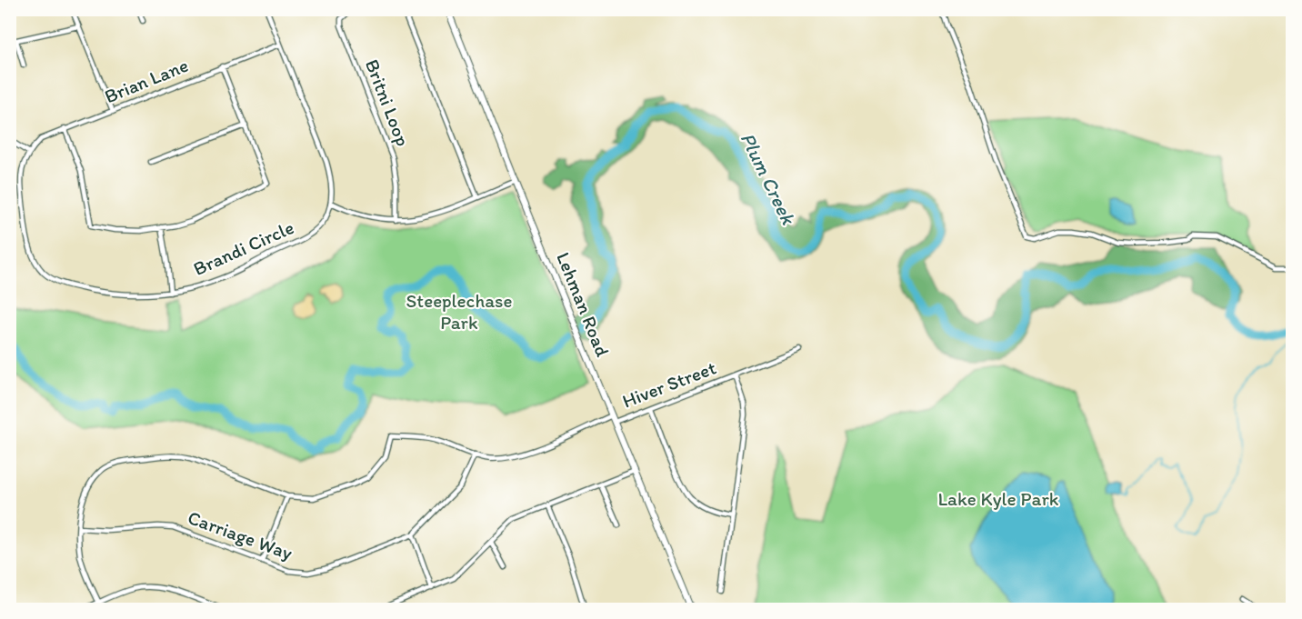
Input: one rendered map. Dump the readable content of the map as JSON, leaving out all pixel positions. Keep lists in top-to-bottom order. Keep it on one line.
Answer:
{"streets":{"street":["Brian Lane","Britni Loop","Brandi Circle","Lehman Road","Hiver Street","Carriage Way"]},"crossings":[["Brian Lane","Brandi Circle"],["Lehman Road","Hiver Street"],["Hiver Street","Carriage Way"]],"water":["Plum Creek"],"parks":["Steeplechase Park","Lake Kyle Park"]}
